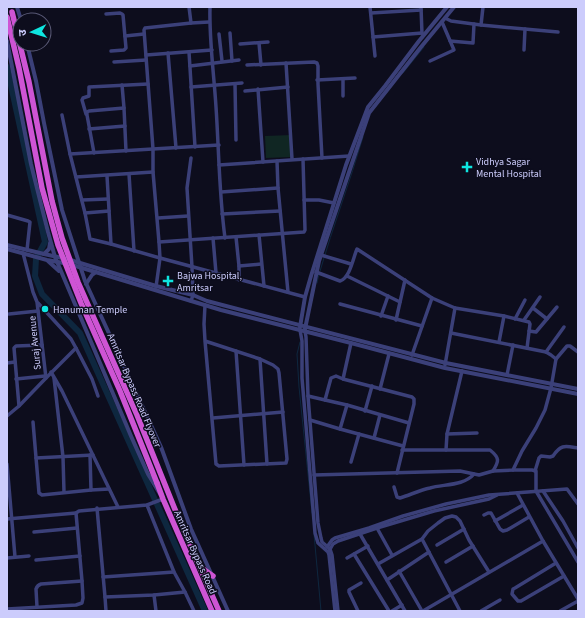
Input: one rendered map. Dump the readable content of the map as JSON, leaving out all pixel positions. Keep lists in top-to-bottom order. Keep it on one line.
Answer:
{"streets":{"highway":["Amritsar Bypass Road Flyover","Amritsar Bypass Road"],"street":["Suraj Avenue"]},"crossings":[["Amritsar Bypass Road Flyover","Amritsar Bypass Road"]],"places":{"health":["Vidhya Sagar Mental Hospital","Bajwa Hospital, Amritsar"],"other":["Hanuman Temple"]},"north":"left"}
